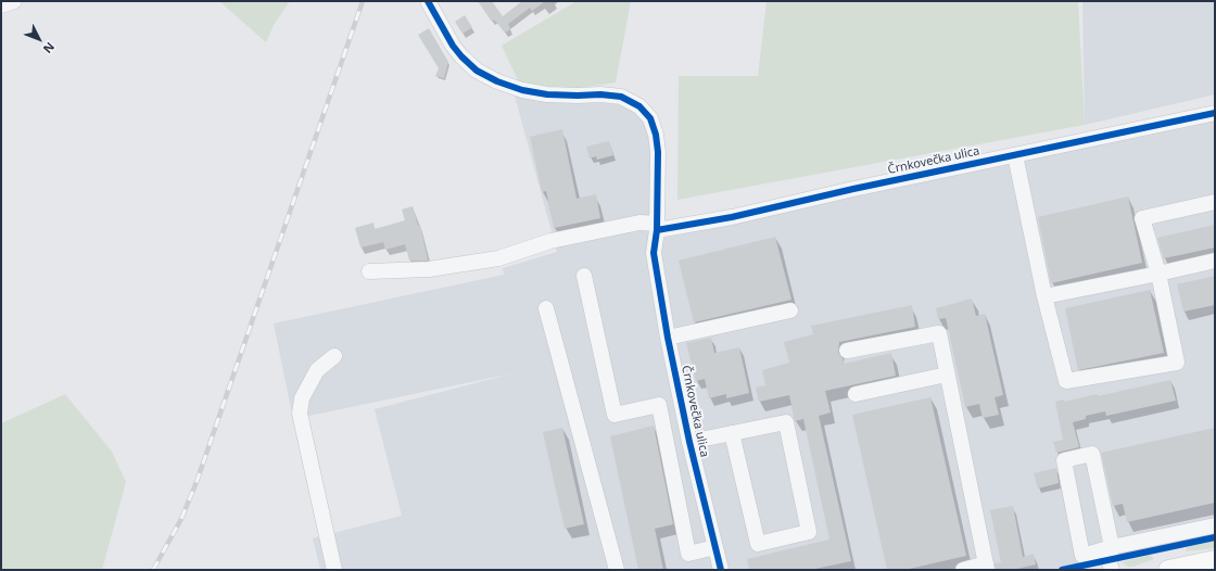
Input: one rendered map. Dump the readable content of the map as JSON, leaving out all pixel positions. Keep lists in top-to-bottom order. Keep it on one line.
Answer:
{"streets":{"street":["Črnkovečka ulica"]},"north":"bottom right"}
